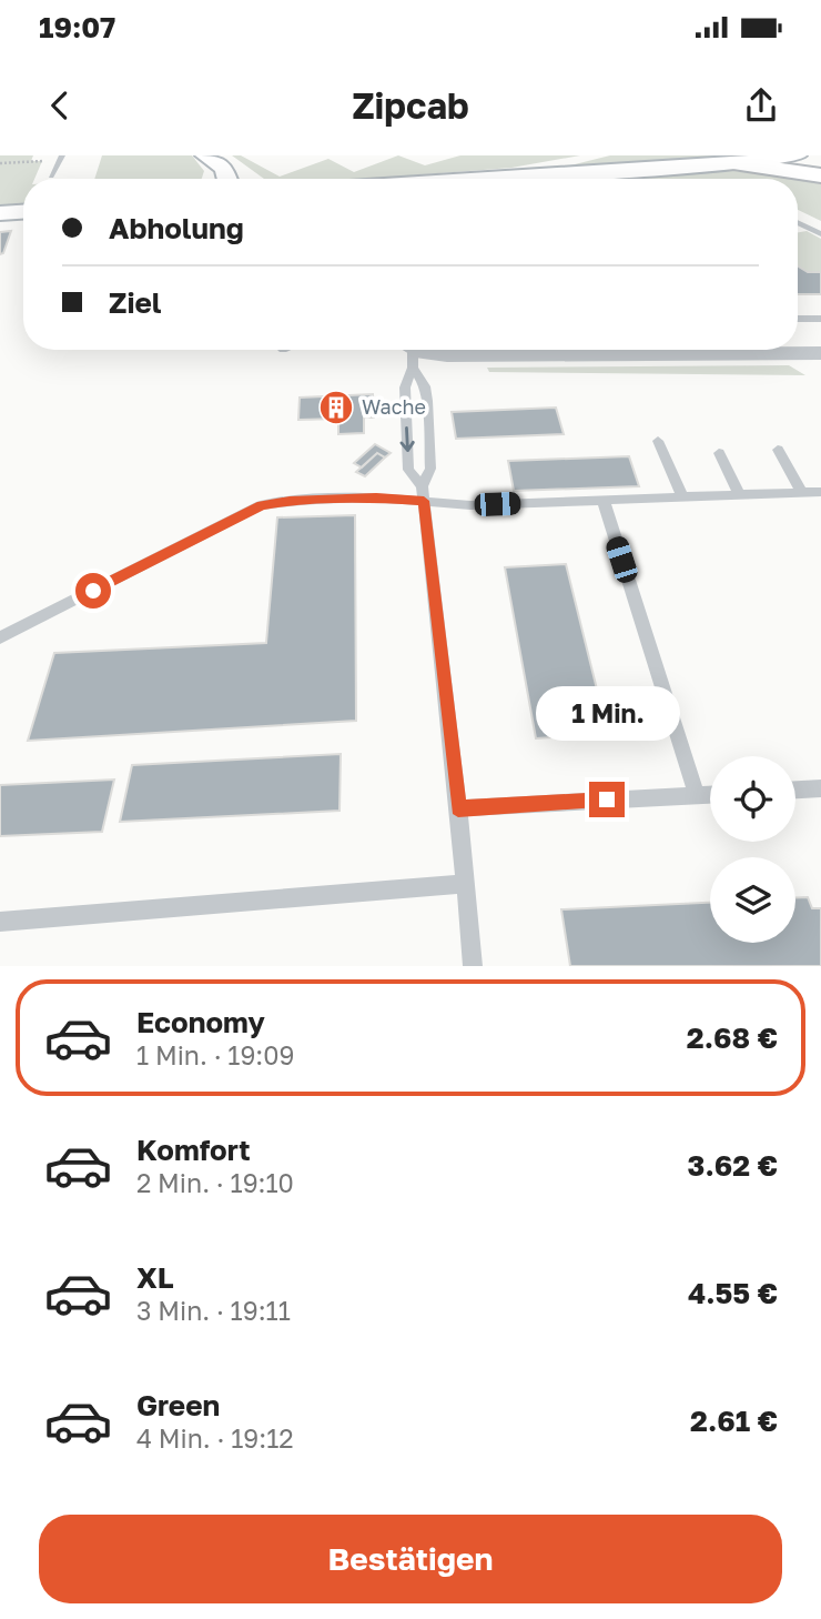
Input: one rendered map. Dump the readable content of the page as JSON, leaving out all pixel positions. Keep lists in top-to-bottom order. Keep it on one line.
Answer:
{"places":{"building":["Wache"]},"page":{"status":"19:07","header":"Zipcab","banner":["Abholung","Ziel"],"bubble":"1 Min.","list":[{"name":"Economy","note":"1 Min. · 19:09","value":"2.68 €"},{"name":"Komfort","note":"2 Min. · 19:10","value":"3.62 €"},{"name":"XL","note":"3 Min. · 19:11","value":"4.55 €"},{"name":"Green","note":"4 Min. · 19:12","value":"2.61 €"}],"buttons":"Bestätigen"}}
